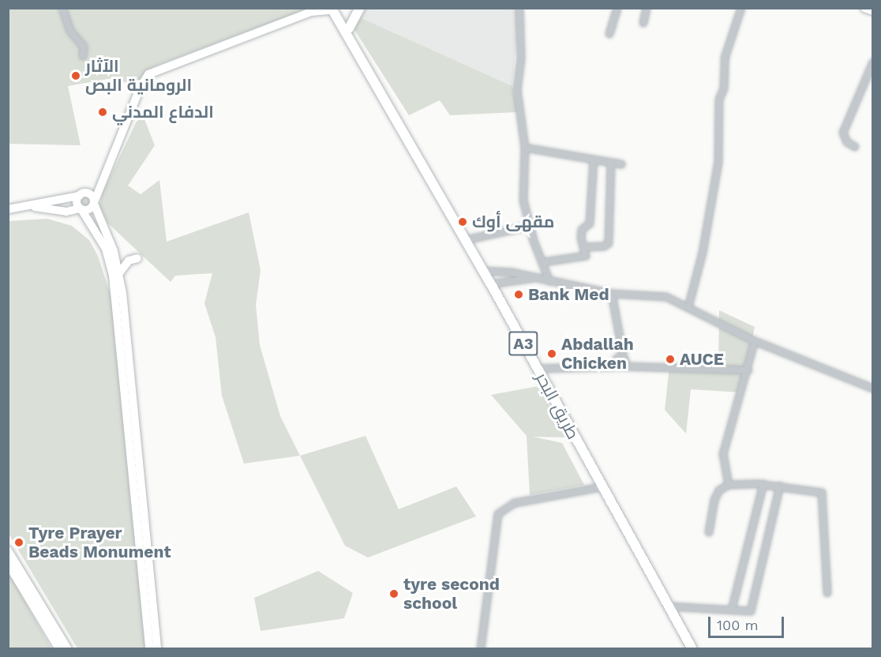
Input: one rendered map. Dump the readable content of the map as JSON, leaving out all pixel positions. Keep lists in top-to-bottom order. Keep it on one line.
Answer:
{"streets":{"highway":["A3","طريق البحر"]},"places":["الآثار الرومانية البص","الدفاع المدني","مقهى أوك","Bank Med","Abdallah Chicken","AUCE","Tyre Prayer Beads Monument","tyre second school"],"scale_bar":"100 m"}
